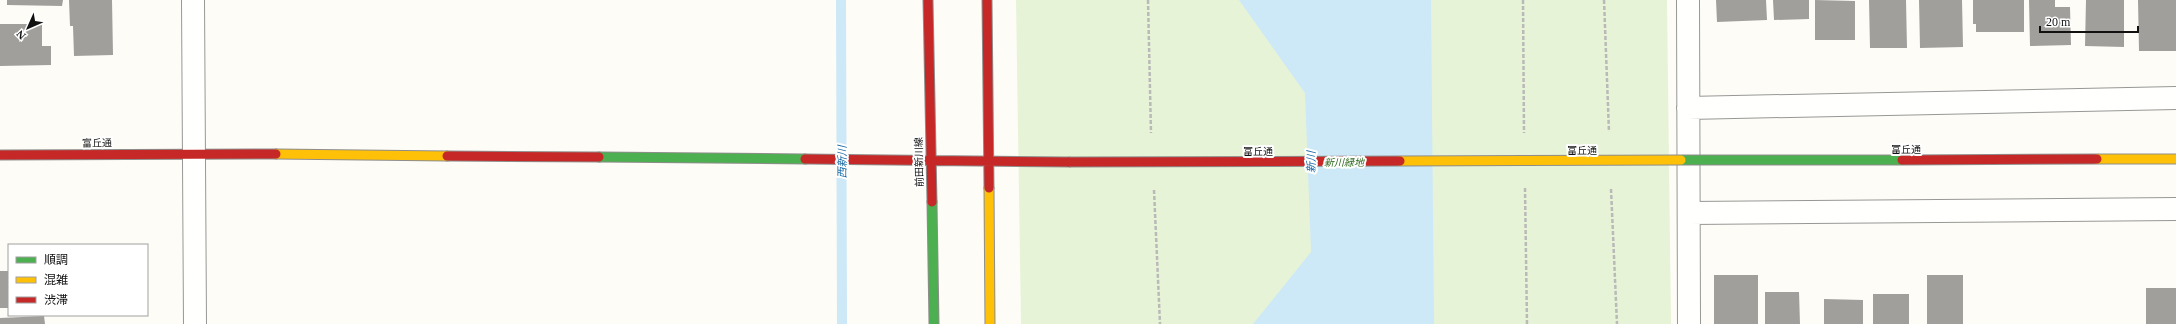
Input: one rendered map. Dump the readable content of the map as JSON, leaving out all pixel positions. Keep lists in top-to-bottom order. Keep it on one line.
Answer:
{"streets":{"street":["富丘通","前田新川線"]},"crossings":[["富丘通","前田新川線"]],"water":["西新川","新川"],"parks":["新川緑地"],"legend":["順調","混雑","渋滞"],"scale_bar":"20 m","north":"bottom left"}
